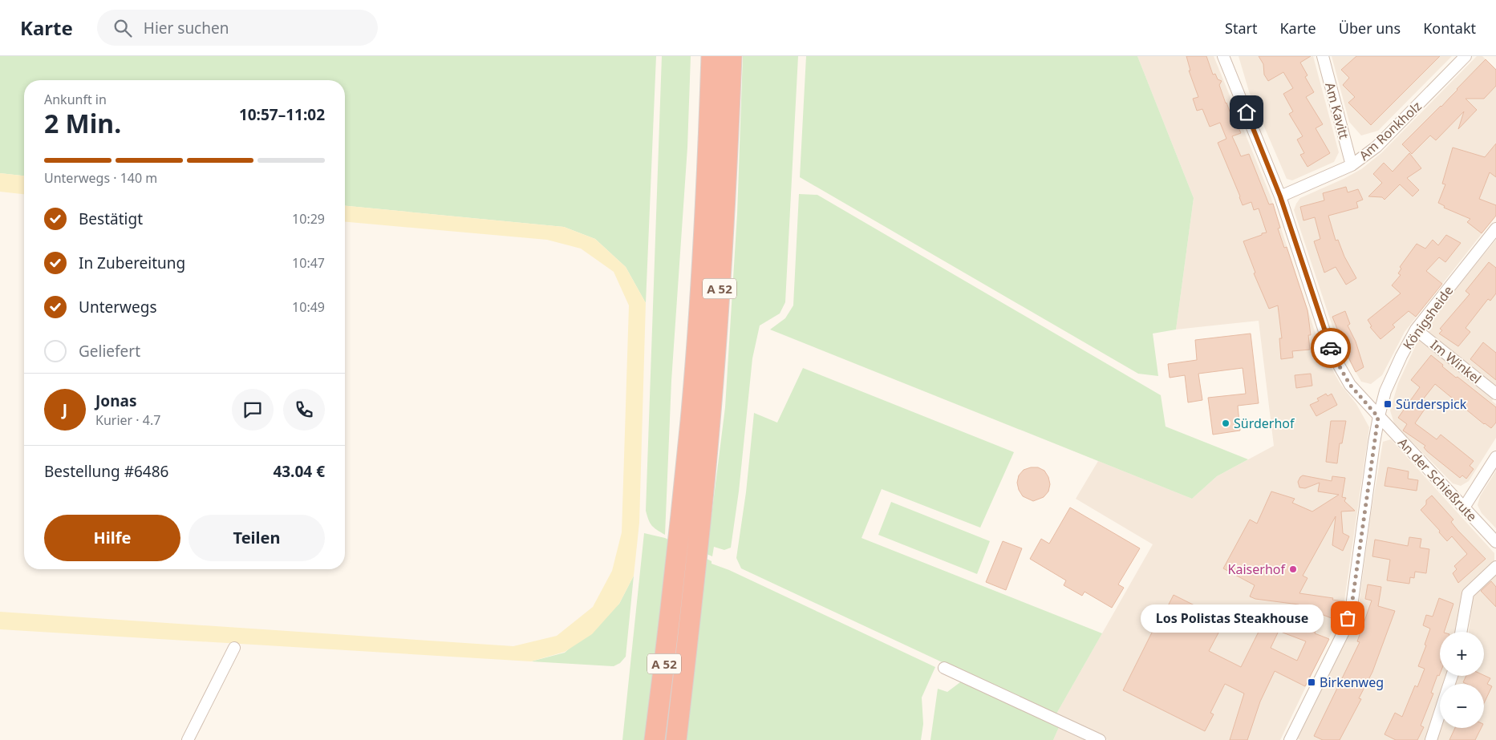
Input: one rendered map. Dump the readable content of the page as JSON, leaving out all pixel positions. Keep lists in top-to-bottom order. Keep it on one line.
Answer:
{"streets":{"highway":["A 52"],"street":["Am Kavitt","Am Ronkholz","Königsheide","Im Winkel","An der Schießrute"]},"crossings":[["Am Kavitt","Am Ronkholz"],["Königsheide","Im Winkel"],["Königsheide","An der Schießrute"]],"places":{"transit":["Sürderspick","Birkenweg"],"other":["Sürderhof","Kaiserhof","Los Polistas Steakhouse"]},"page":{"header":"Karte","search":"Hier suchen","nav":["Start","Karte","Über uns","Kontakt"],"heading":["2 Min.","Ankunft in","10:57–11:02"],"panel":["Jonas","Kurier · 4.7","Bestellung #6486","43.04 €"],"bar":"Unterwegs · 140 m","list":[["Bestätigt","10:29"],["In Zubereitung","10:47"],["Unterwegs","10:49"],"Geliefert"],"round":"J","buttons":["Hilfe","Teilen"],"bubble":"Los Polistas Steakhouse","map_buttons":["+","−"]}}
